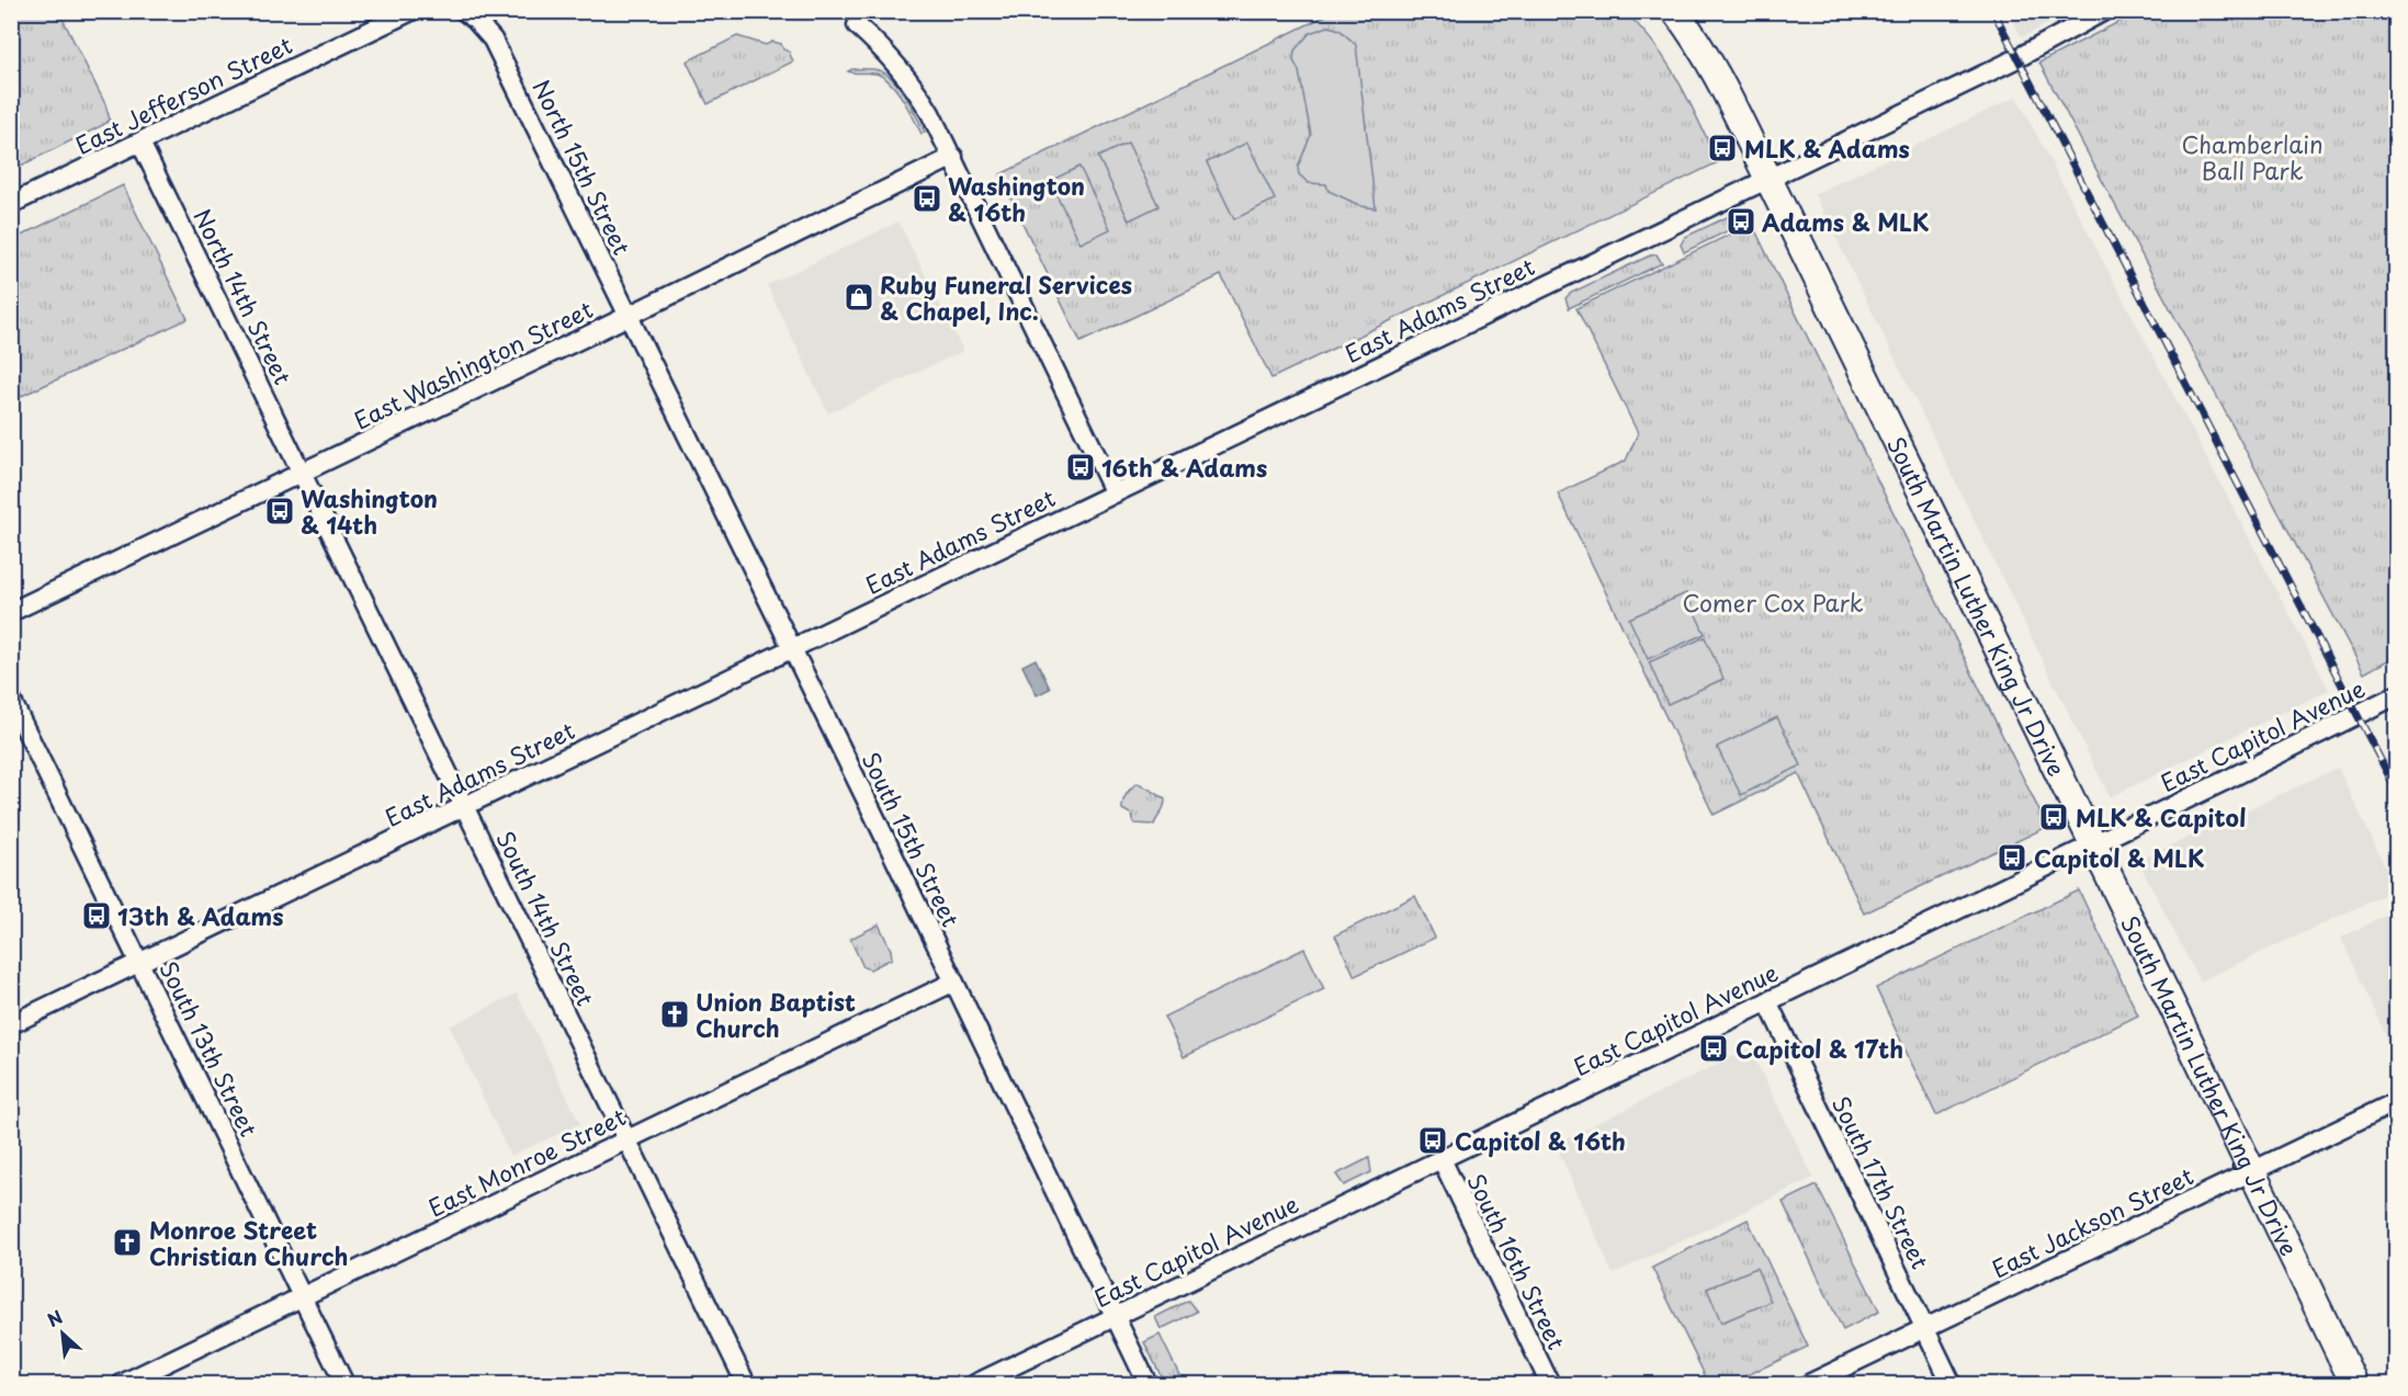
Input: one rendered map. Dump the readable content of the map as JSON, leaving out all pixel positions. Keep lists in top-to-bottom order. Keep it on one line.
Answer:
{"streets":{"street":["East Jefferson Street","North 15th Street","North 14th Street","East Adams Street","East Washington Street","South Martin Luther King Jr Drive","East Capitol Avenue","South 15th Street","South 14th Street","South 13th Street","East Monroe Street","South 17th Street","East Jackson Street","South 16th Street"]},"crossings":[["East Jefferson Street","North 14th Street"],["North 15th Street","East Washington Street"],["North 15th Street","South 15th Street"],["North 14th Street","East Washington Street"],["North 14th Street","South 14th Street"],["East Adams Street","South Martin Luther King Jr Drive"],["East Adams Street","South 15th Street"],["East Adams Street","South 14th Street"],["East Adams Street","South 13th Street"],["East Washington Street","South 15th Street"],["East Washington Street","South 14th Street"],["South Martin Luther King Jr Drive","East Capitol Avenue"],["South Martin Luther King Jr Drive","East Jackson Street"],["East Capitol Avenue","South 15th Street"],["East Capitol Avenue","South 17th Street"],["East Capitol Avenue","South 16th Street"],["South 15th Street","East Monroe Street"],["South 14th Street","East Monroe Street"],["South 13th Street","East Monroe Street"],["South 17th Street","East Jackson Street"]],"parks":["Chamberlain Ball Park","Comer Cox Park"],"places":{"bus stop":["MLK & Adams","Washington & 16th","Adams & MLK","16th & Adams","Washington & 14th","MLK & Capitol","Capitol & MLK","13th & Adams","Capitol & 17th","Capitol & 16th"],"shop":["Ruby Funeral Services & Chapel, Inc."],"church":["Union Baptist Church","Monroe Street Christian Church"]},"north":"top left"}
